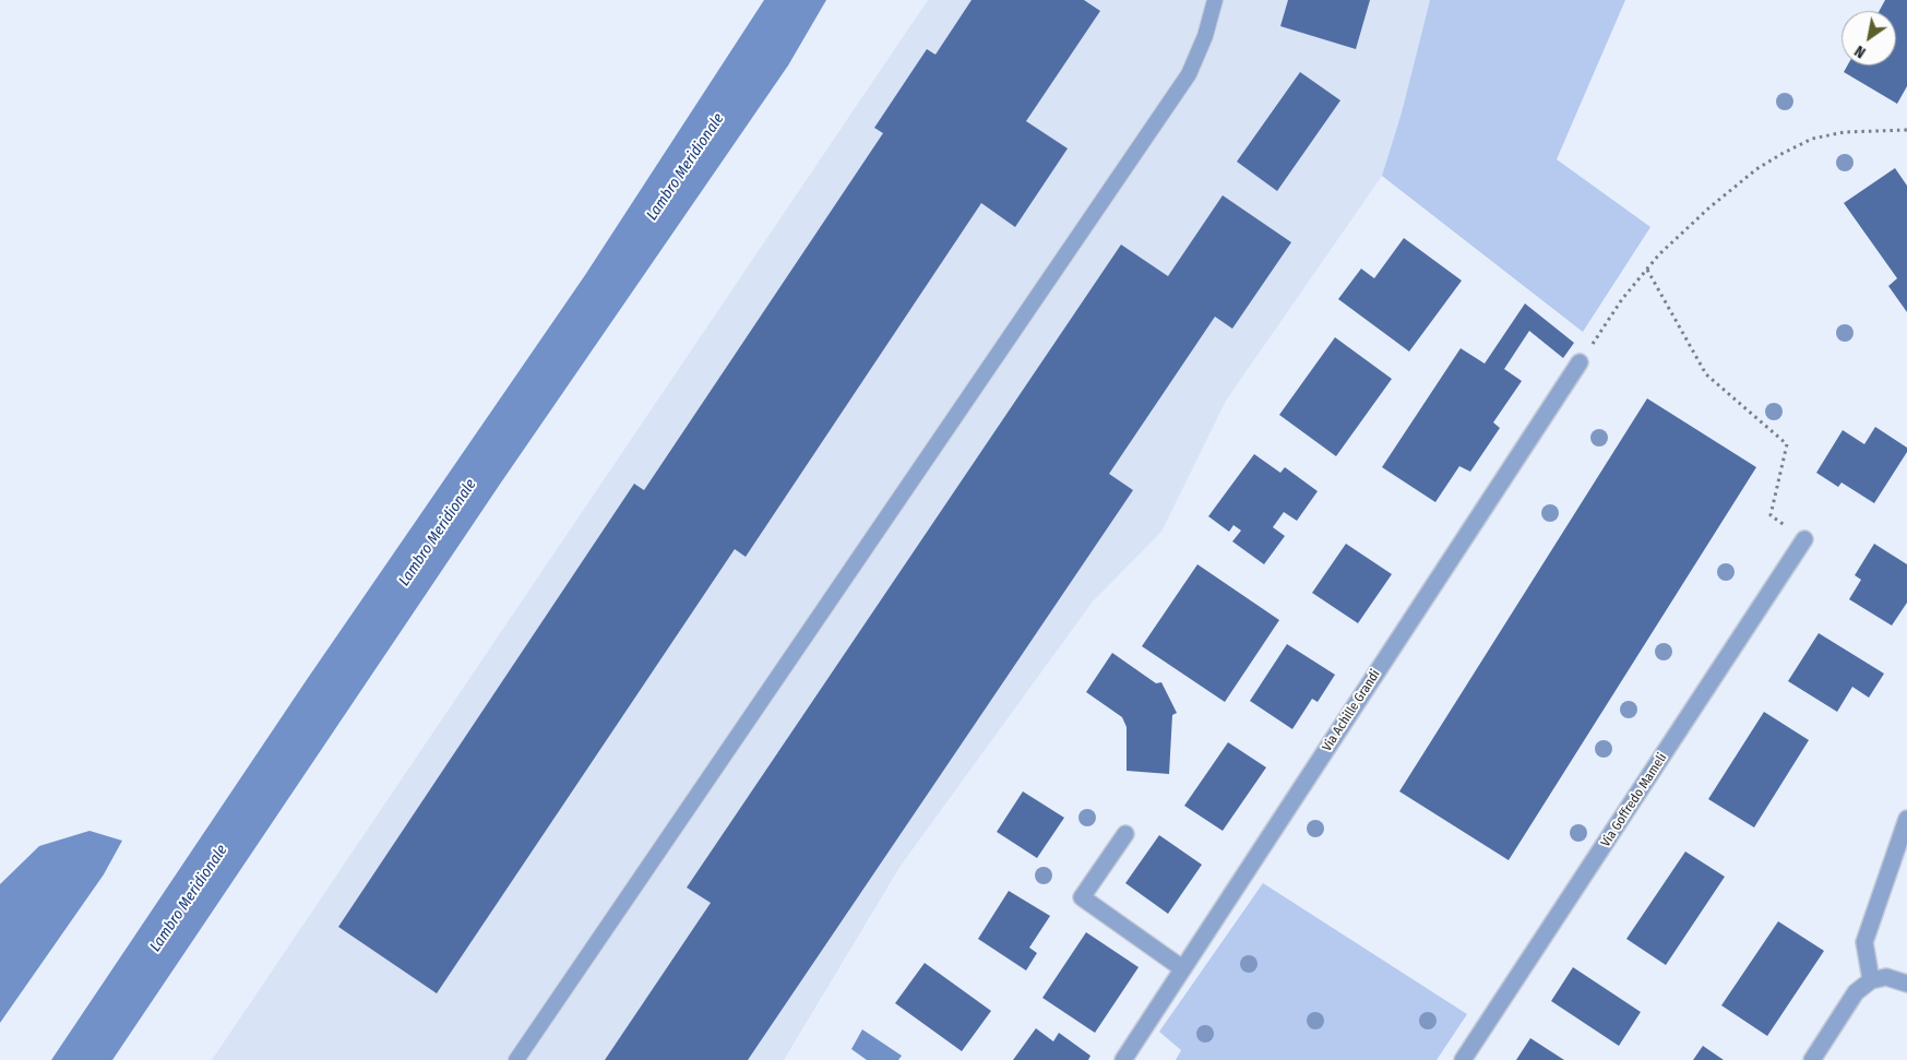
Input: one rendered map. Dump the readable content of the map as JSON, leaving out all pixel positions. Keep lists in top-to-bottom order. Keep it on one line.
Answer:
{"streets":{"street":["Via Achille Grandi","Via Goffredo Mameli"]},"water":["Lambro Meridionale"],"north":"bottom left"}
